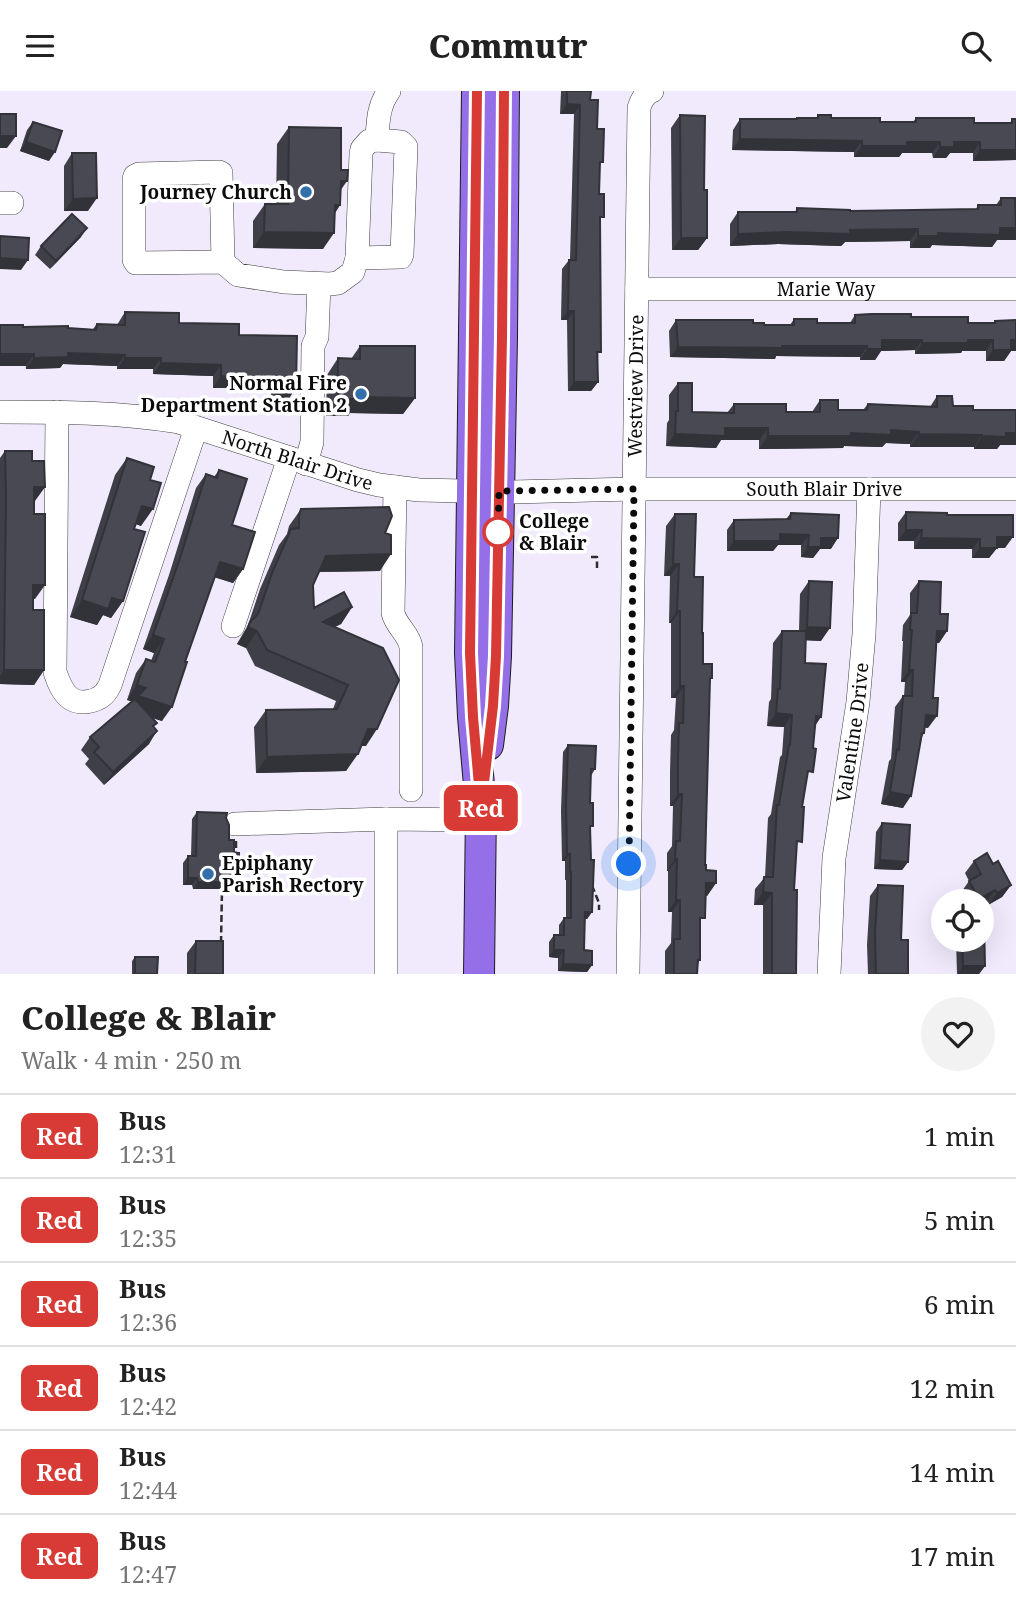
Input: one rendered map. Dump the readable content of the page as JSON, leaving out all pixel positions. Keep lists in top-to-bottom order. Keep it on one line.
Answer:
{"streets":{"street":["Marie Way","Westview Drive","North Blair Drive","South Blair Drive","Valentine Drive"]},"crossings":[["Marie Way","Westview Drive"],["Westview Drive","North Blair Drive"],["Westview Drive","South Blair Drive"],["North Blair Drive","South Blair Drive"],["South Blair Drive","Valentine Drive"]],"places":["Journey Church","Normal Fire Department Station 2","College & Blair","Epiphany Parish Rectory"],"lines":["bus line Red"],"page":{"header":"Commutr","on_map":"Red","heading":["College & Blair","Walk · 4 min · 250 m"],"list":[{"mark":"Red","name":"Bus","note":"12:31","value":"1 min"},{"mark":"Red","name":"Bus","note":"12:35","value":"5 min"},{"mark":"Red","name":"Bus","note":"12:36","value":"6 min"},{"mark":"Red","name":"Bus","note":"12:42","value":"12 min"},{"mark":"Red","name":"Bus","note":"12:44","value":"14 min"},{"mark":"Red","name":"Bus","note":"12:47","value":"17 min"}]}}
